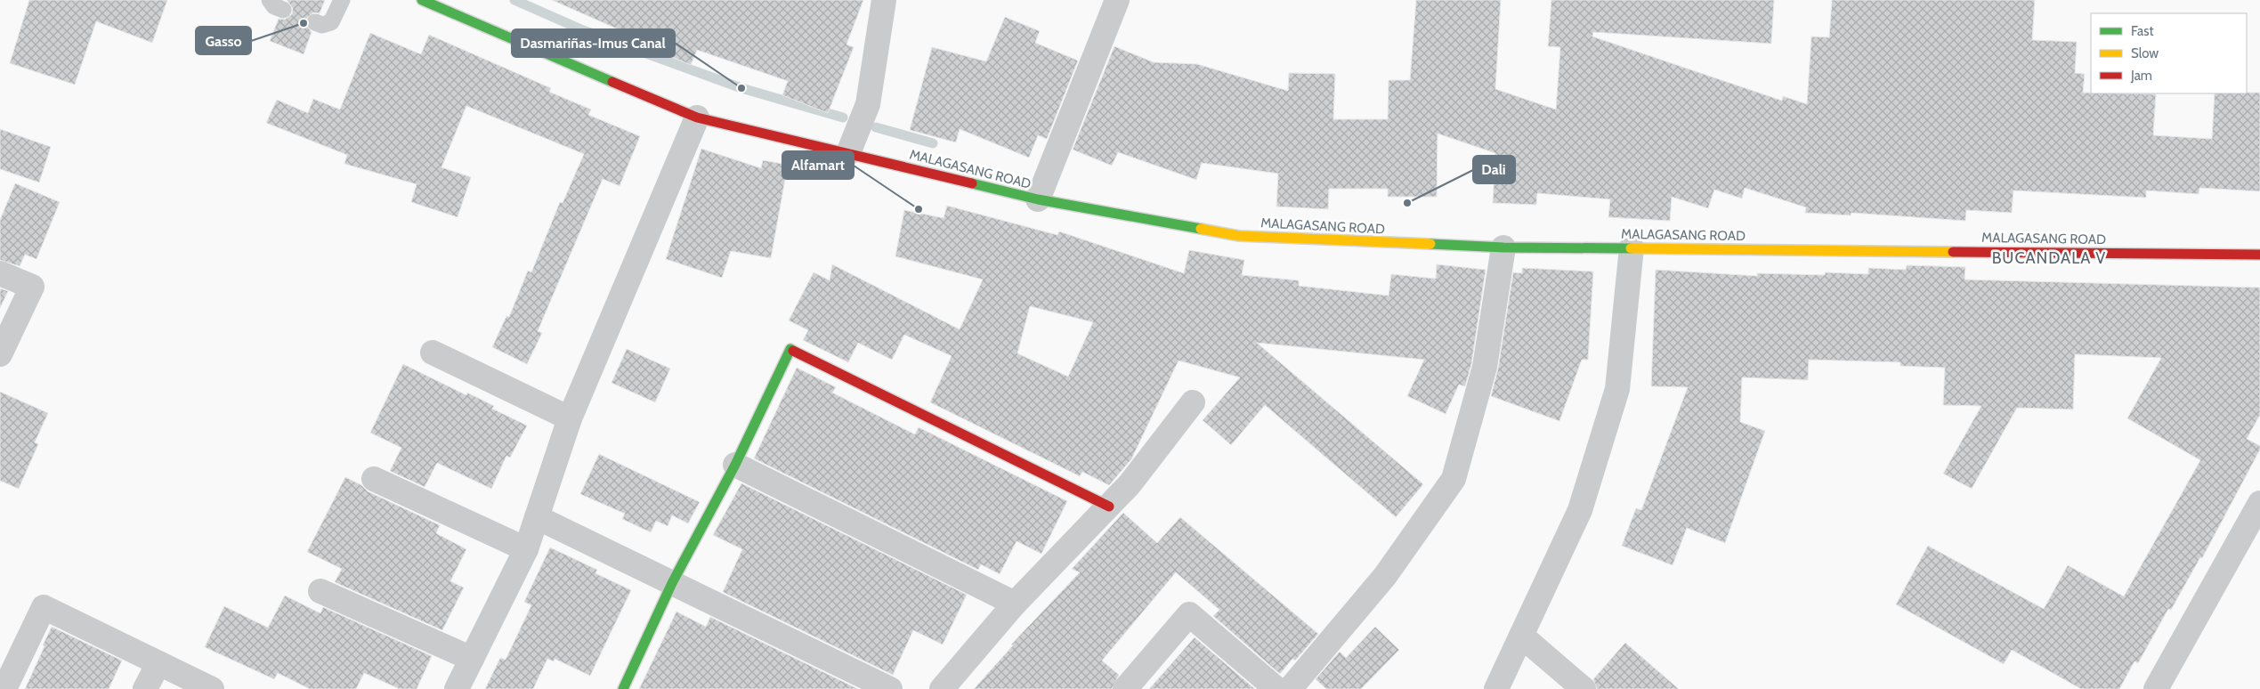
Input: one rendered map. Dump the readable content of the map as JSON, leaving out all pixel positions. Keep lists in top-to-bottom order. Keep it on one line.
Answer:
{"streets":{"main road":["MALAGASANG ROAD"]},"districts":["BUCANDALA V"],"places":["Gasso","Dasmariñas-Imus Canal","Dali","Alfamart"],"legend":["Fast","Slow","Jam"]}
